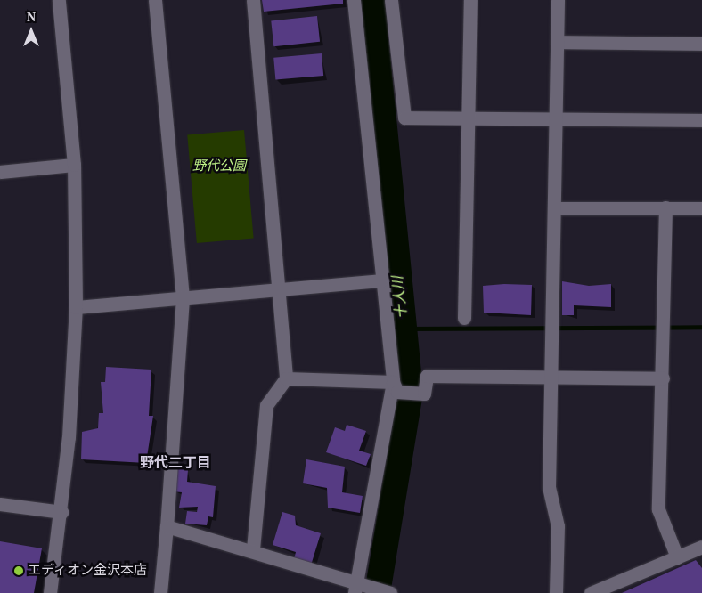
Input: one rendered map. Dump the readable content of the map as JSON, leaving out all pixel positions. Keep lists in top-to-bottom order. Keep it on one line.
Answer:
{"districts":["野代二丁目"],"water":["十人川"],"parks":["野代公園"],"places":["エディオン金沢本店"],"north":"top"}
